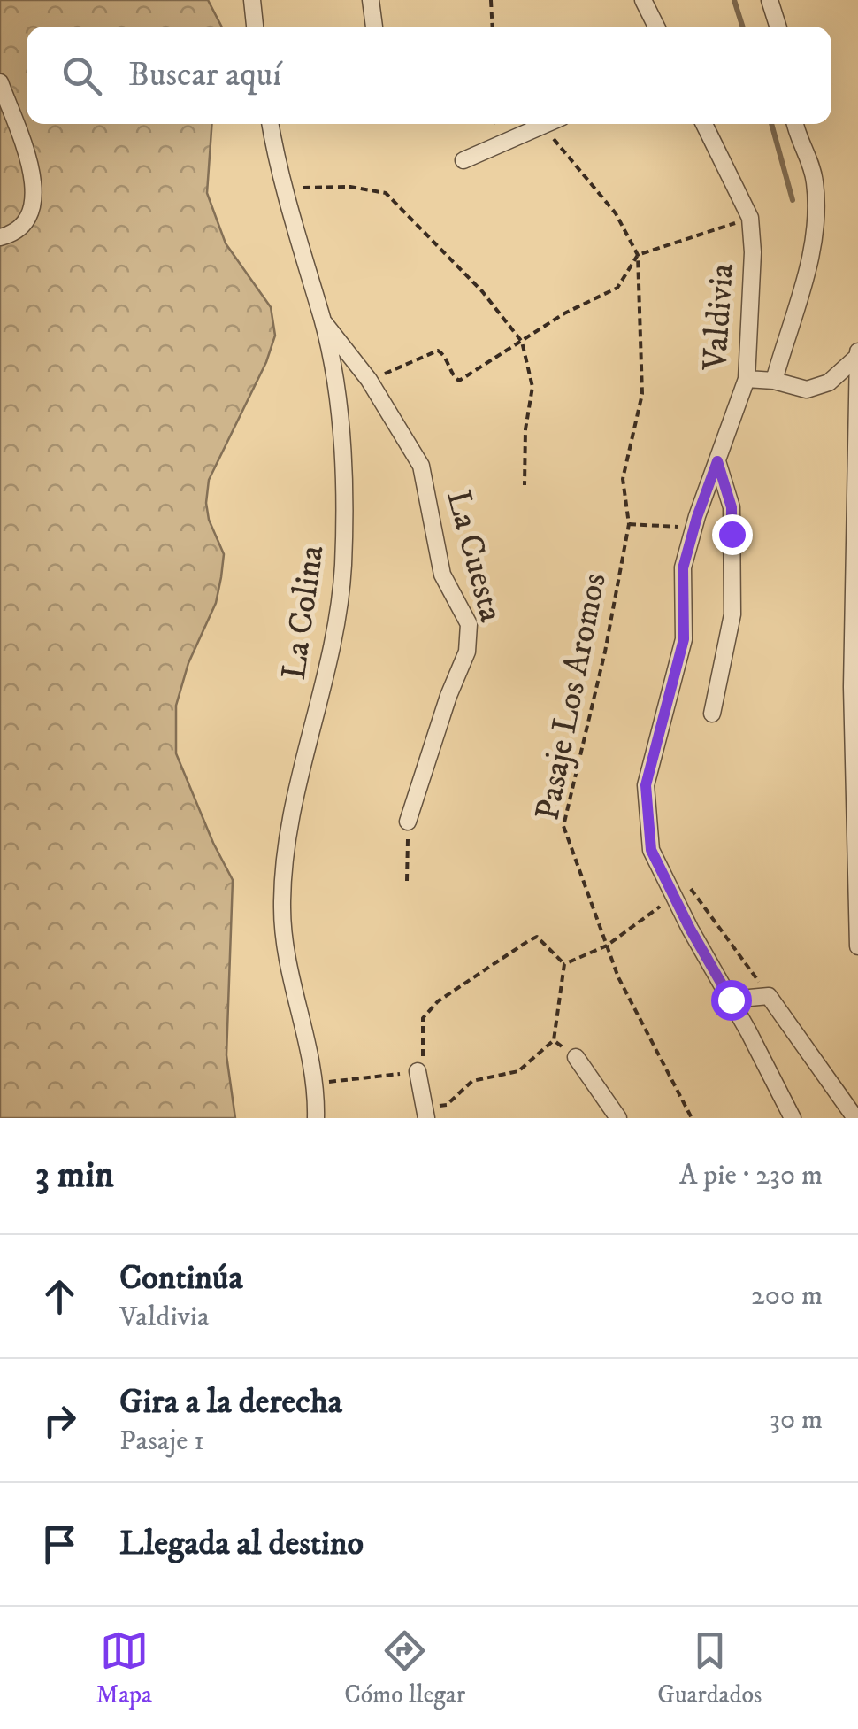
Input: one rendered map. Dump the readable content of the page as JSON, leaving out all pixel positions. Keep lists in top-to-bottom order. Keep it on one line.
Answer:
{"streets":{"street":["Valdivia","La Cuesta","La Colina"],"path":["Pasaje Los Aromos"]},"crossings":[["La Cuesta","La Colina"]],"page":{"search":"Buscar aquí","heading":["3 min","A pie · 230 m"],"list":[["Continúa","Valdivia","200 m"],["Gira a la derecha","Pasaje 1","30 m"],"Llegada al destino"],"nav":["Mapa","Cómo llegar","Guardados"]}}
